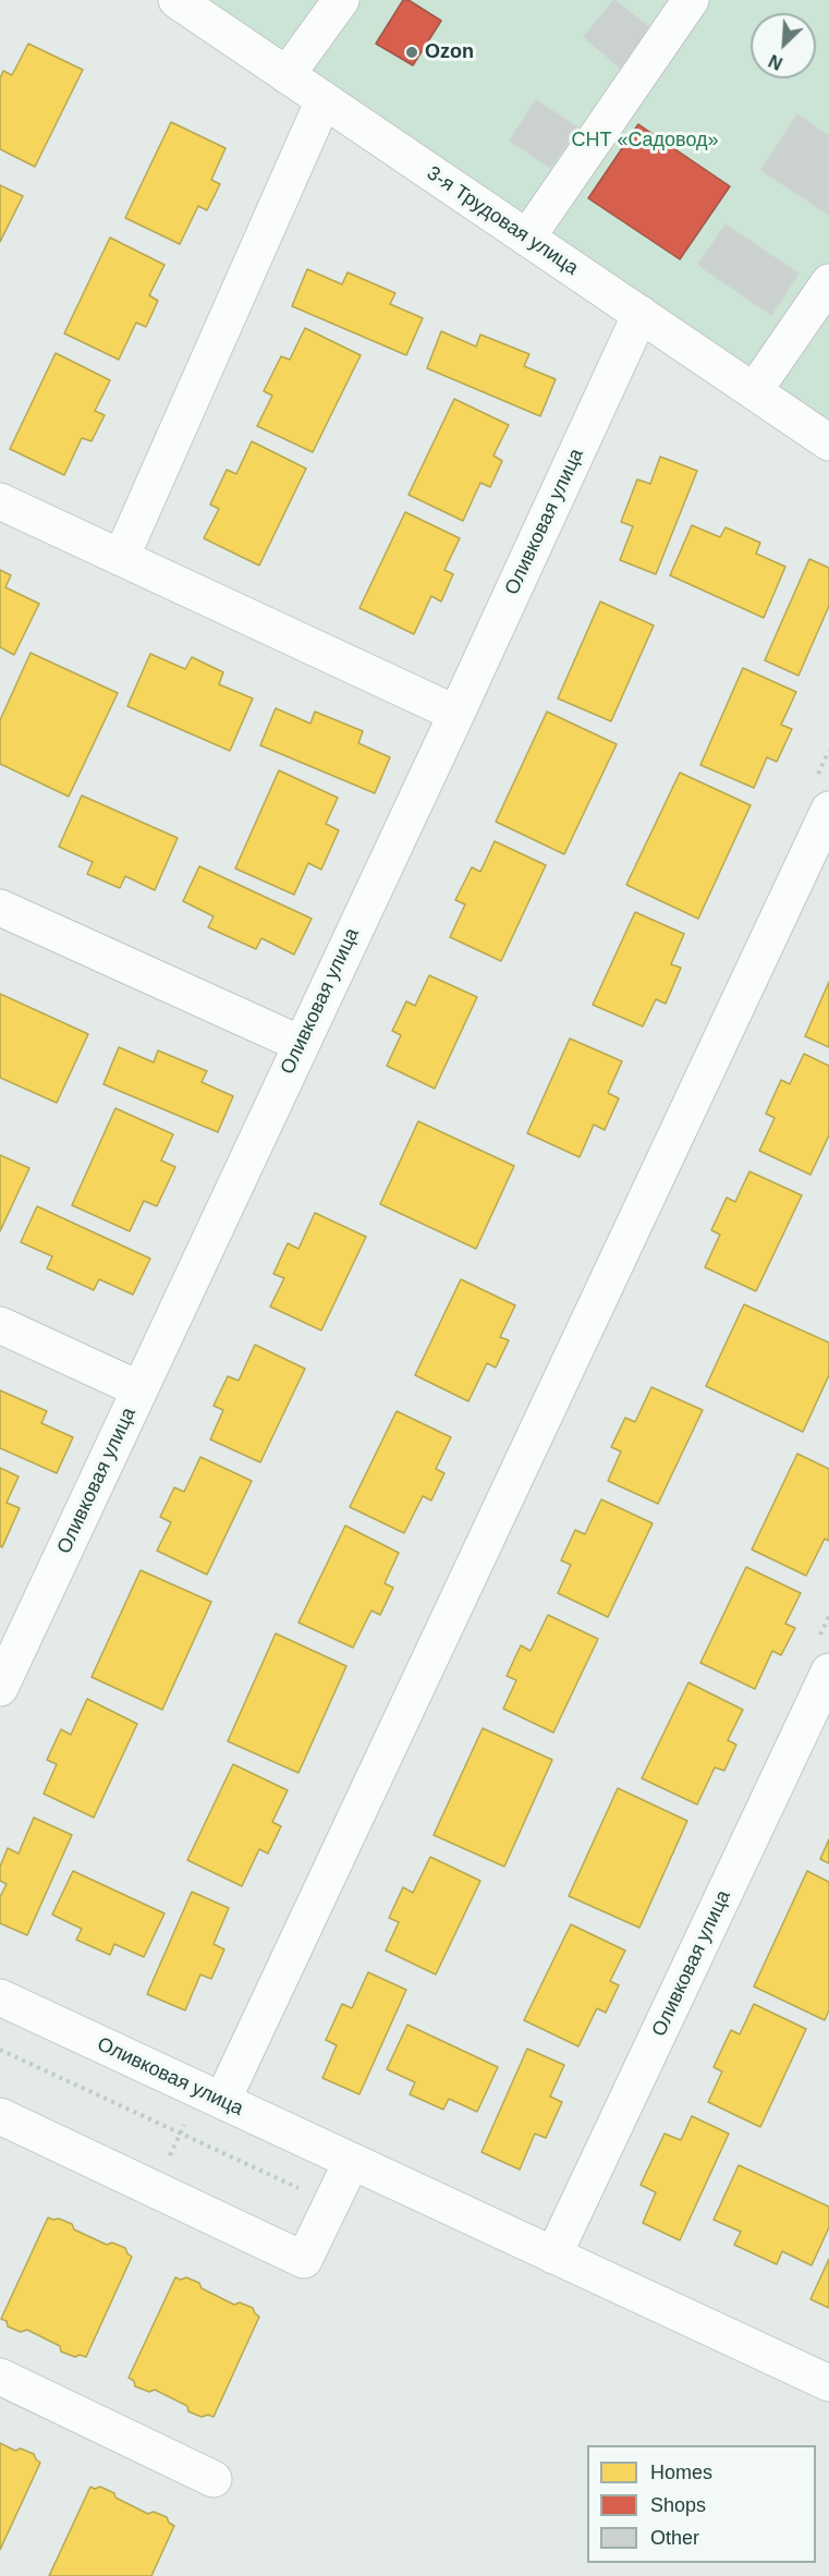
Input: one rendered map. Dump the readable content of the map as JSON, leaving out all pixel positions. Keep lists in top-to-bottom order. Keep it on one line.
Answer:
{"streets":{"street":["3-я Трудовая улица","Оливковая улица"]},"crossings":[["3-я Трудовая улица","Оливковая улица"]],"parks":["СНТ «Садовод»"],"places":["Ozon"],"legend":["Homes","Shops","Other"],"north":"bottom left"}
